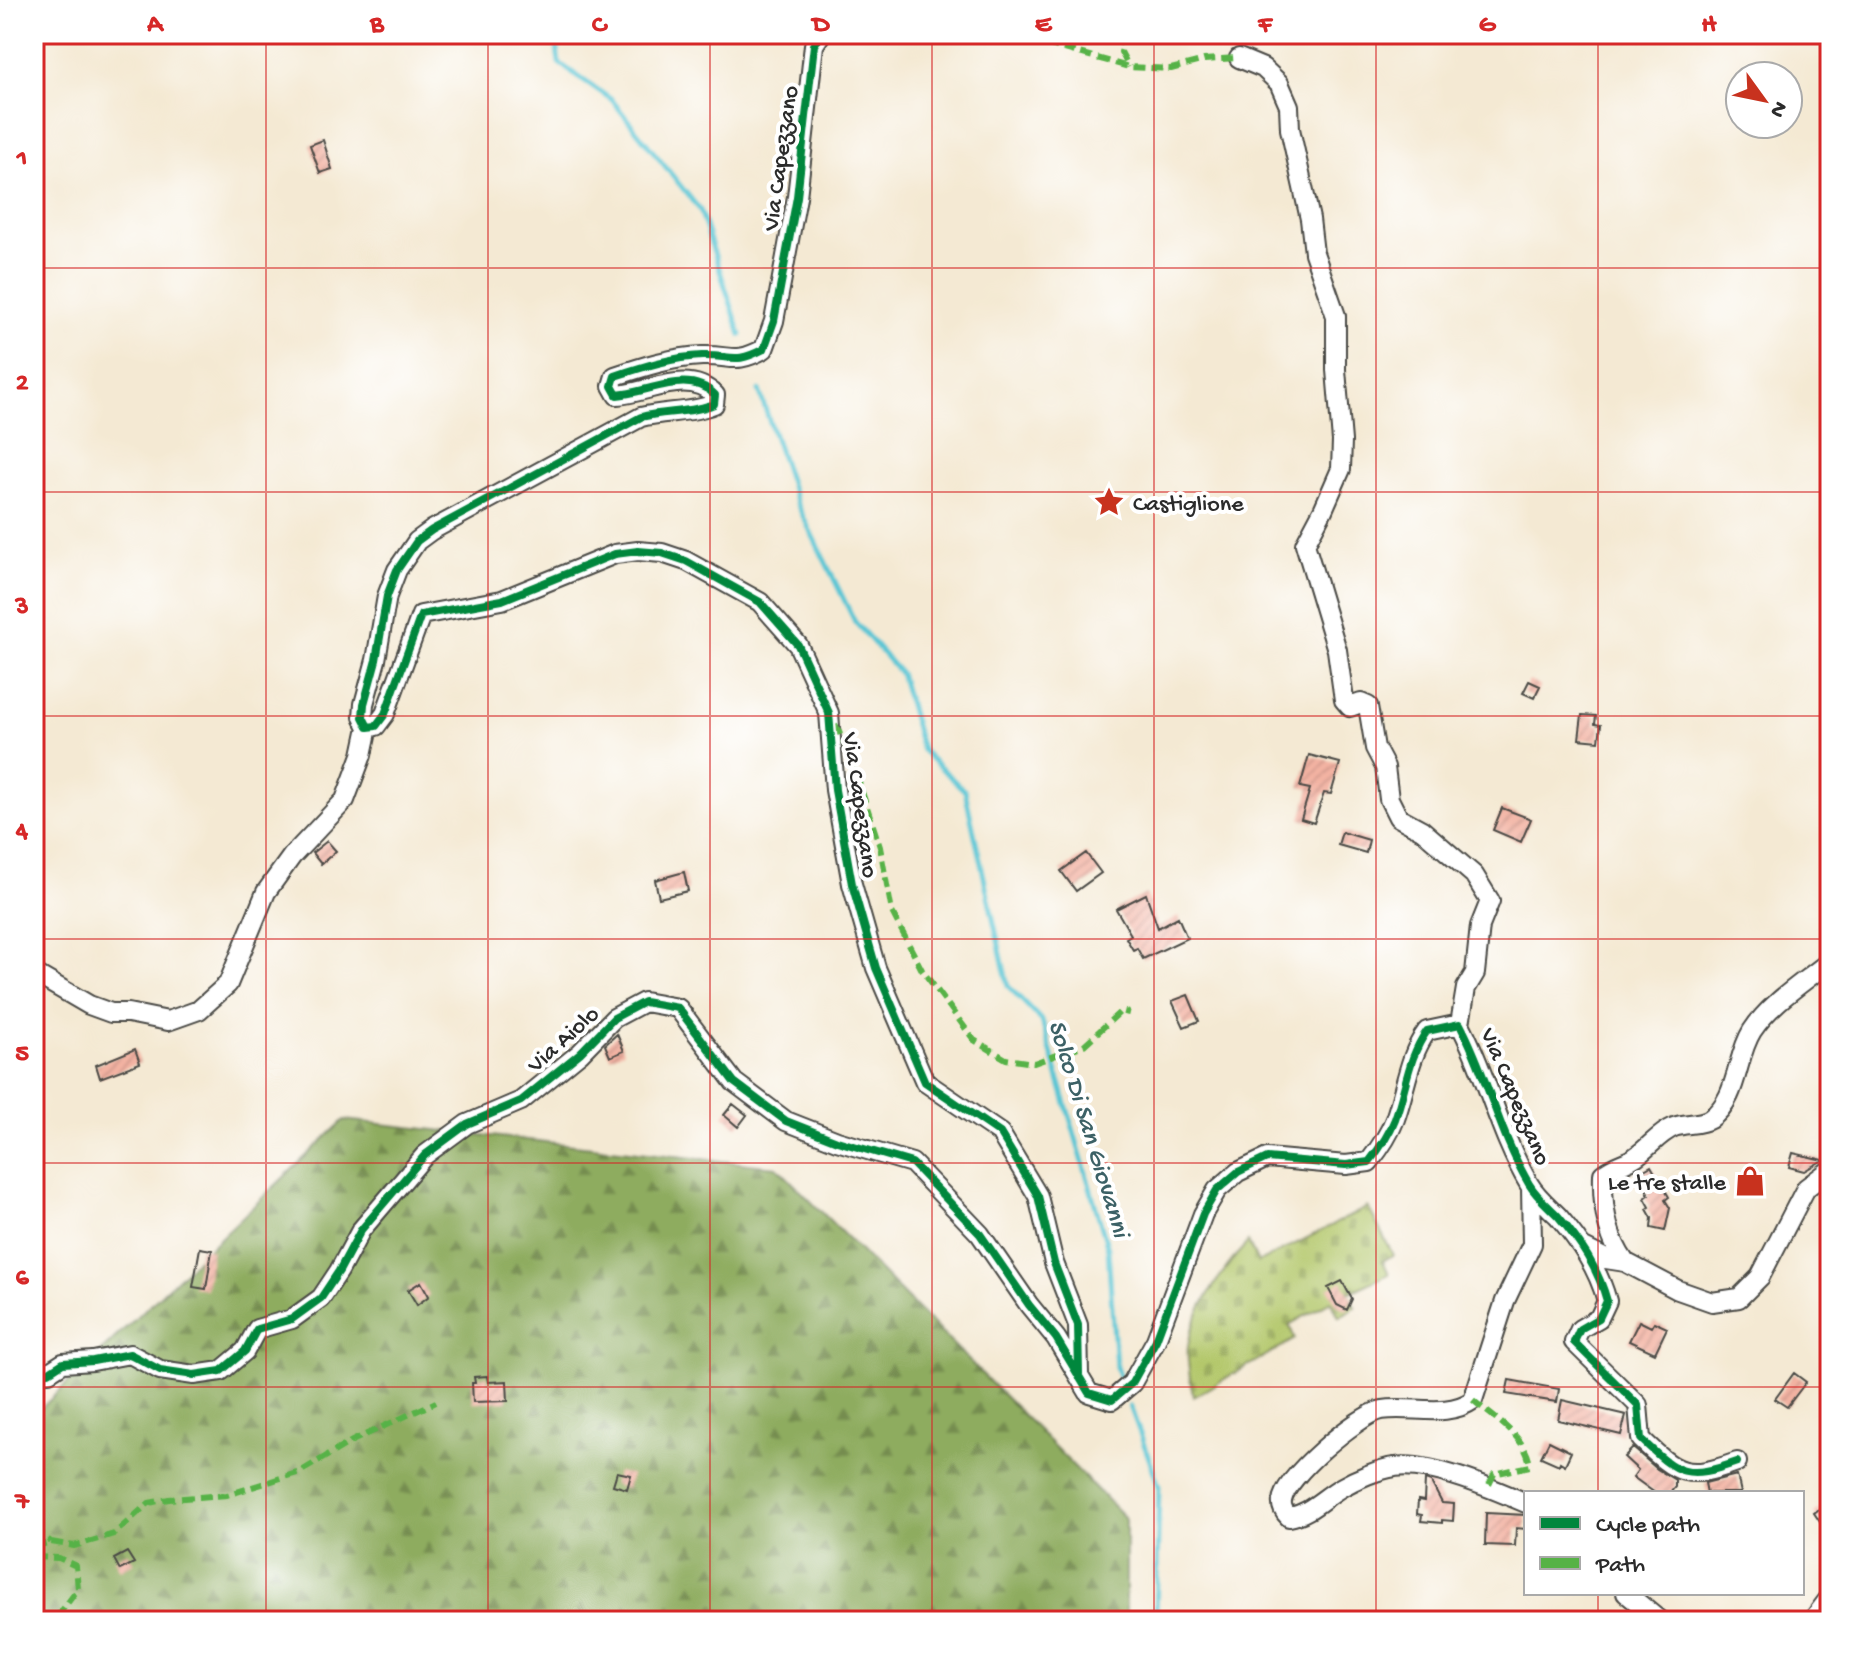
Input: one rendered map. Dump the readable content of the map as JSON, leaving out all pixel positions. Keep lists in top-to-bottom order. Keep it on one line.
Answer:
{"streets":{"street":["Via Capezzano","Via Aiolo"]},"crossings":[["Via Capezzano","Via Aiolo"]],"water":["Solco Di San Giovanni"],"places":{"place":["Castiglione"],"shop":["Le tre stalle"]},"legend":["Cycle path","Path"],"north":"bottom right","grid":{"columns":["A","B","C","D","E","F","G","H"],"rows":["1","2","3","4","5","6","7"]}}
